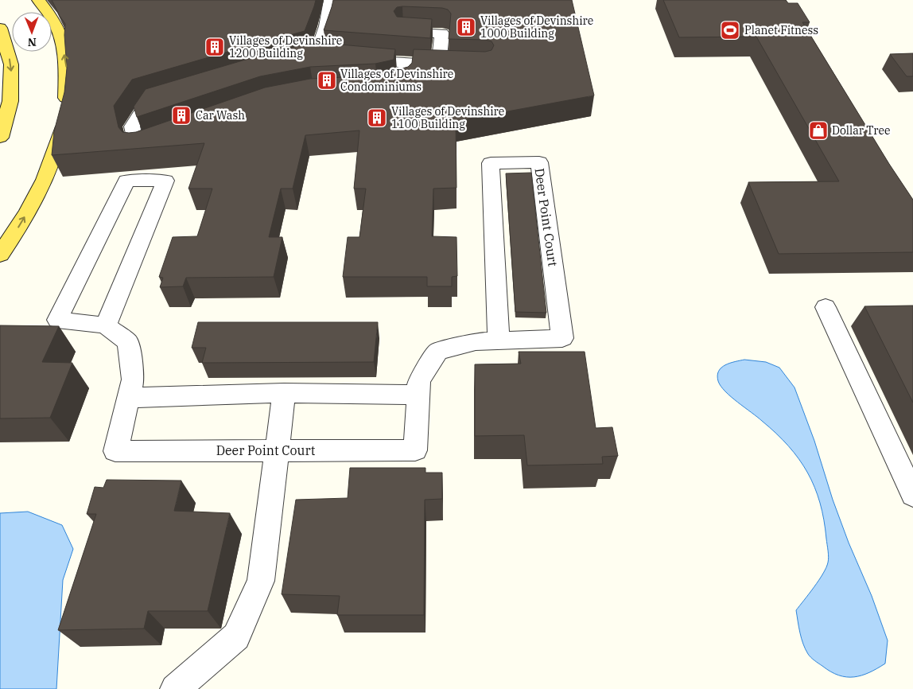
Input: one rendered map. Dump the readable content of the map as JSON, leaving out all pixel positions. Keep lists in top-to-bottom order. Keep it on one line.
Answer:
{"streets":{"street":["Deer Point Court"]},"places":{"building":["Villages of Devinshire 1000 Building","Villages of Devinshire 1200 Building","Villages of Devinshire Condominiums","Car Wash","Villages of Devinshire 1100 Building"],"sports":["Planet Fitness"],"shop":["Dollar Tree"]},"north":"bottom"}
